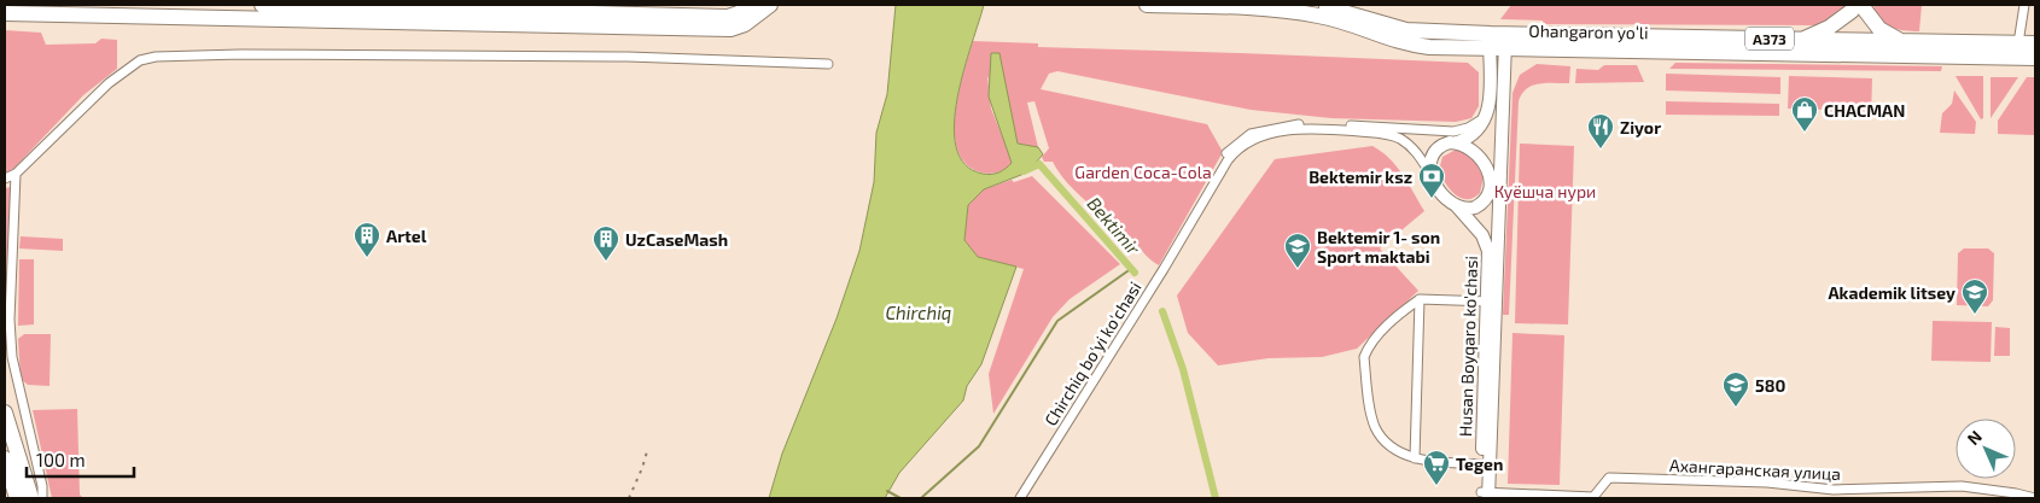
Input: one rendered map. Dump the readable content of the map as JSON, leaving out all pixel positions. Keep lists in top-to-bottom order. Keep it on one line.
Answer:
{"streets":{"highway":["Ohangaron yoʻli","A373"],"main road":["Husan Boyqaro ko'chasi"],"street":["Chirchiq bo'yi ko'chasi","Ахангаранская улица"]},"crossings":[["Ohangaron yoʻli","Husan Boyqaro ko'chasi"],["Husan Boyqaro ko'chasi","Chirchiq bo'yi ko'chasi"],["Husan Boyqaro ko'chasi","Ахангаранская улица"]],"water":["Bektimir","Chirchiq"],"parks":["Garden Coca-Cola","Куёшча нури"],"places":{"shop":["CHACMAN"],"restaurant":["Ziyor"],"bank":["Bektemir ksz"],"building":["Artel","UzCaseMash"],"school or university":["Bektemir 1- son Sport maktabi","Akademik litsey","580"],"supermarket":["Tegen"]},"scale_bar":"100 m","north":"top left"}
